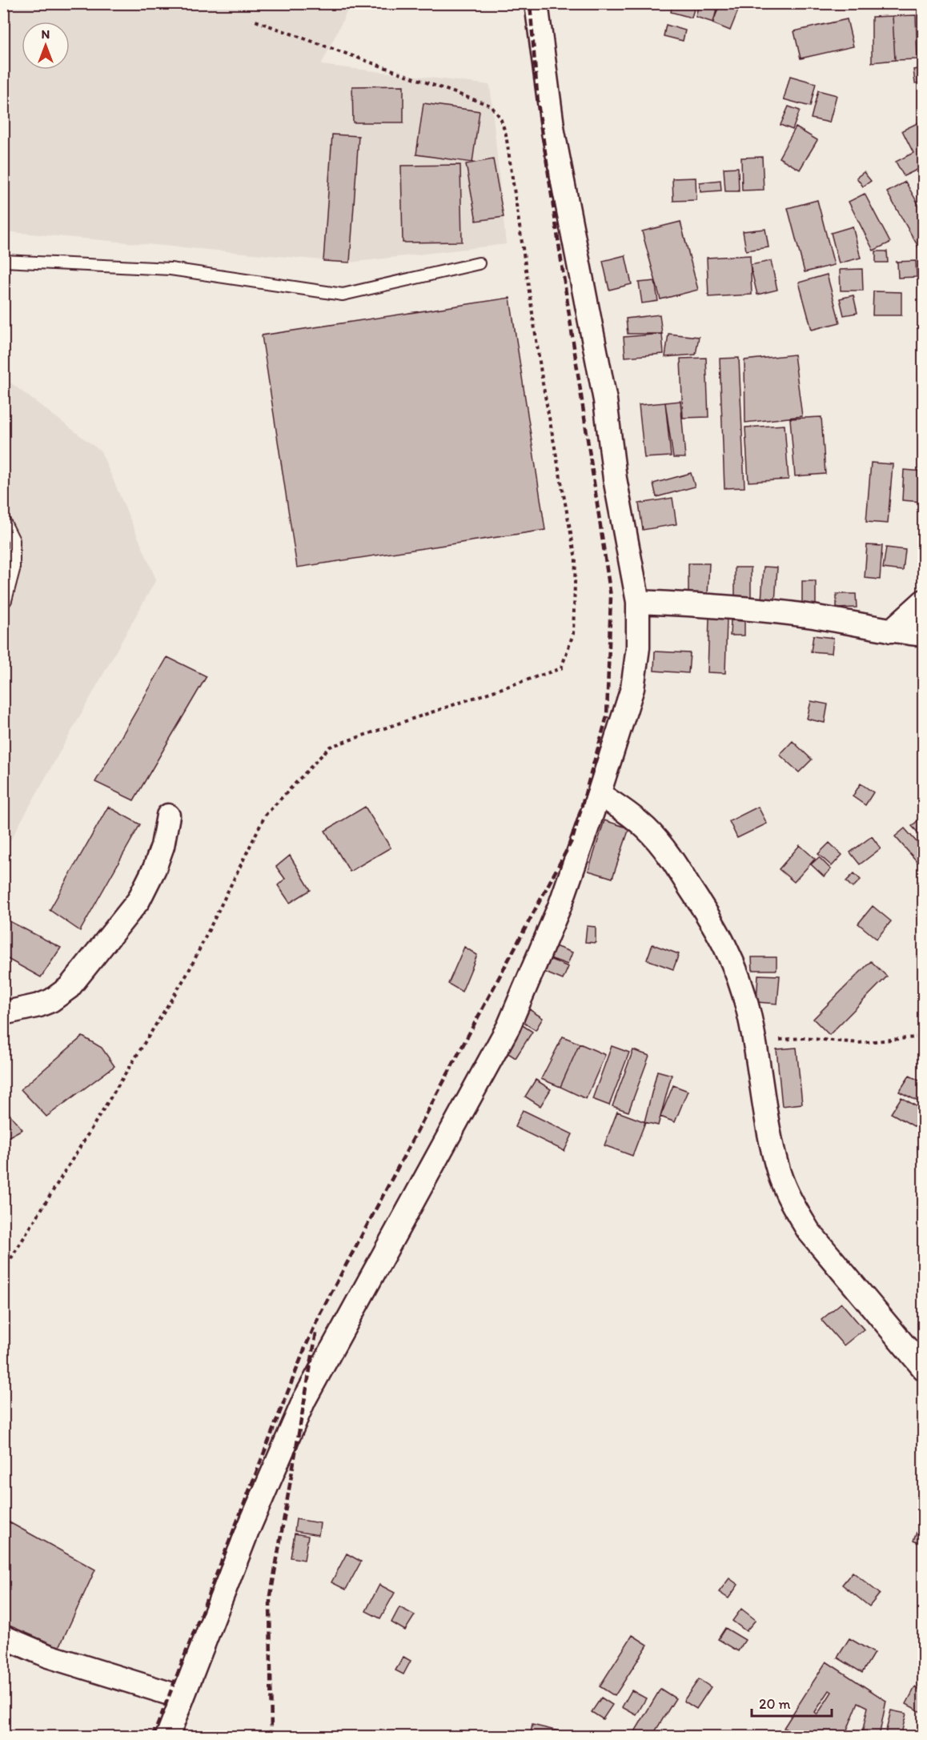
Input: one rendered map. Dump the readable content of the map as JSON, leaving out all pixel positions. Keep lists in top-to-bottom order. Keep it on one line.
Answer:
{"scale_bar":"20 m","north":"top"}
